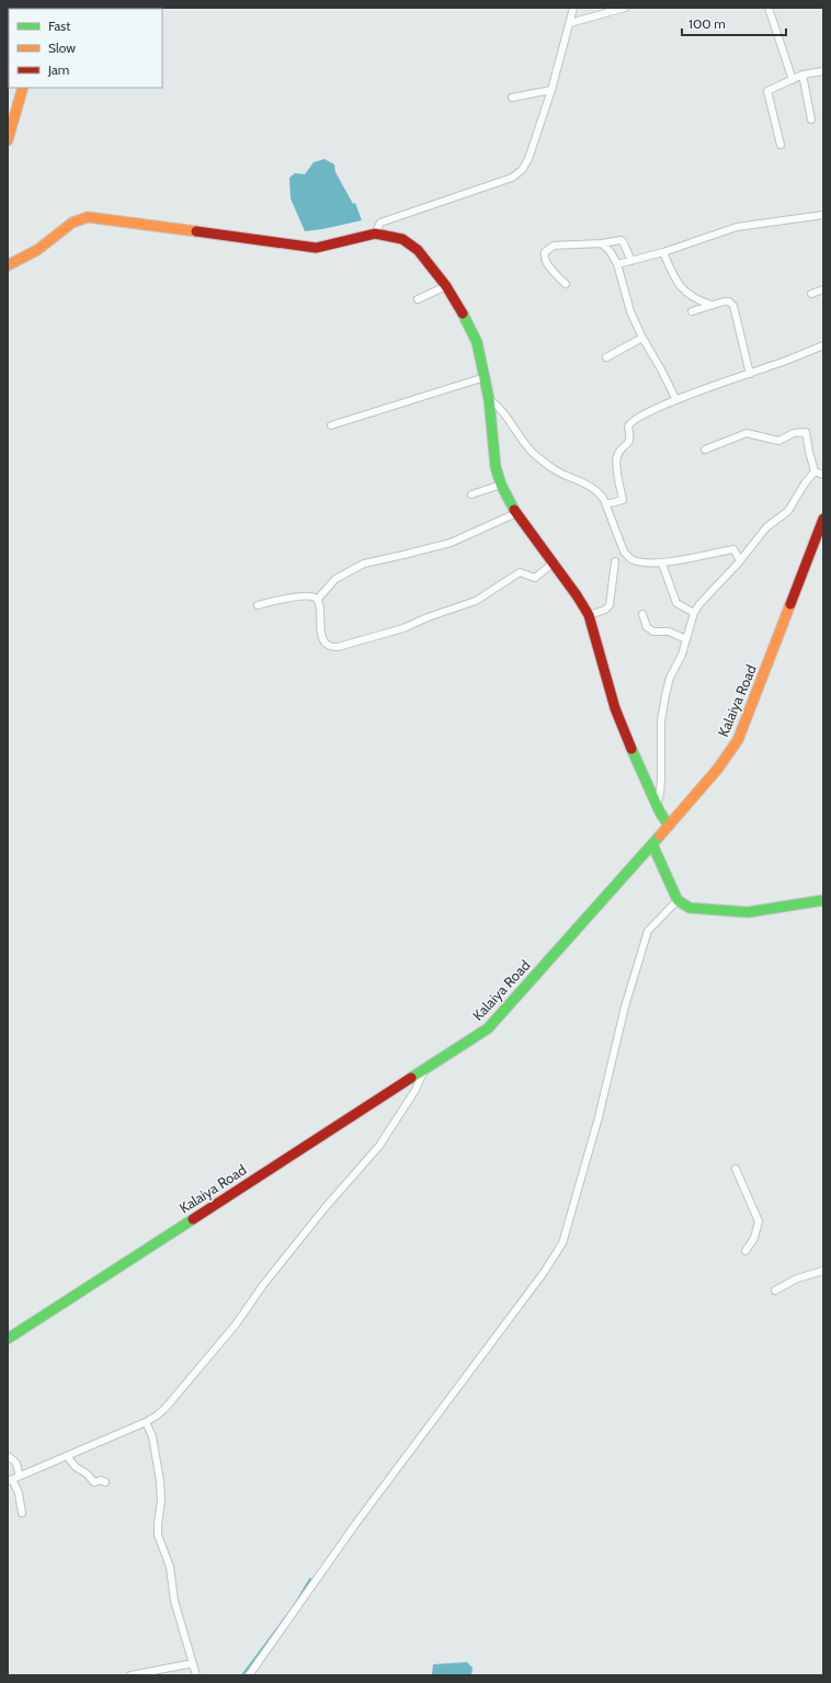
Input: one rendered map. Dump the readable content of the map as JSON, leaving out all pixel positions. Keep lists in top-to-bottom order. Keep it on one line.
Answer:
{"streets":{"street":["Kalaiya Road"]},"legend":["Fast","Slow","Jam"],"scale_bar":"100 m"}
